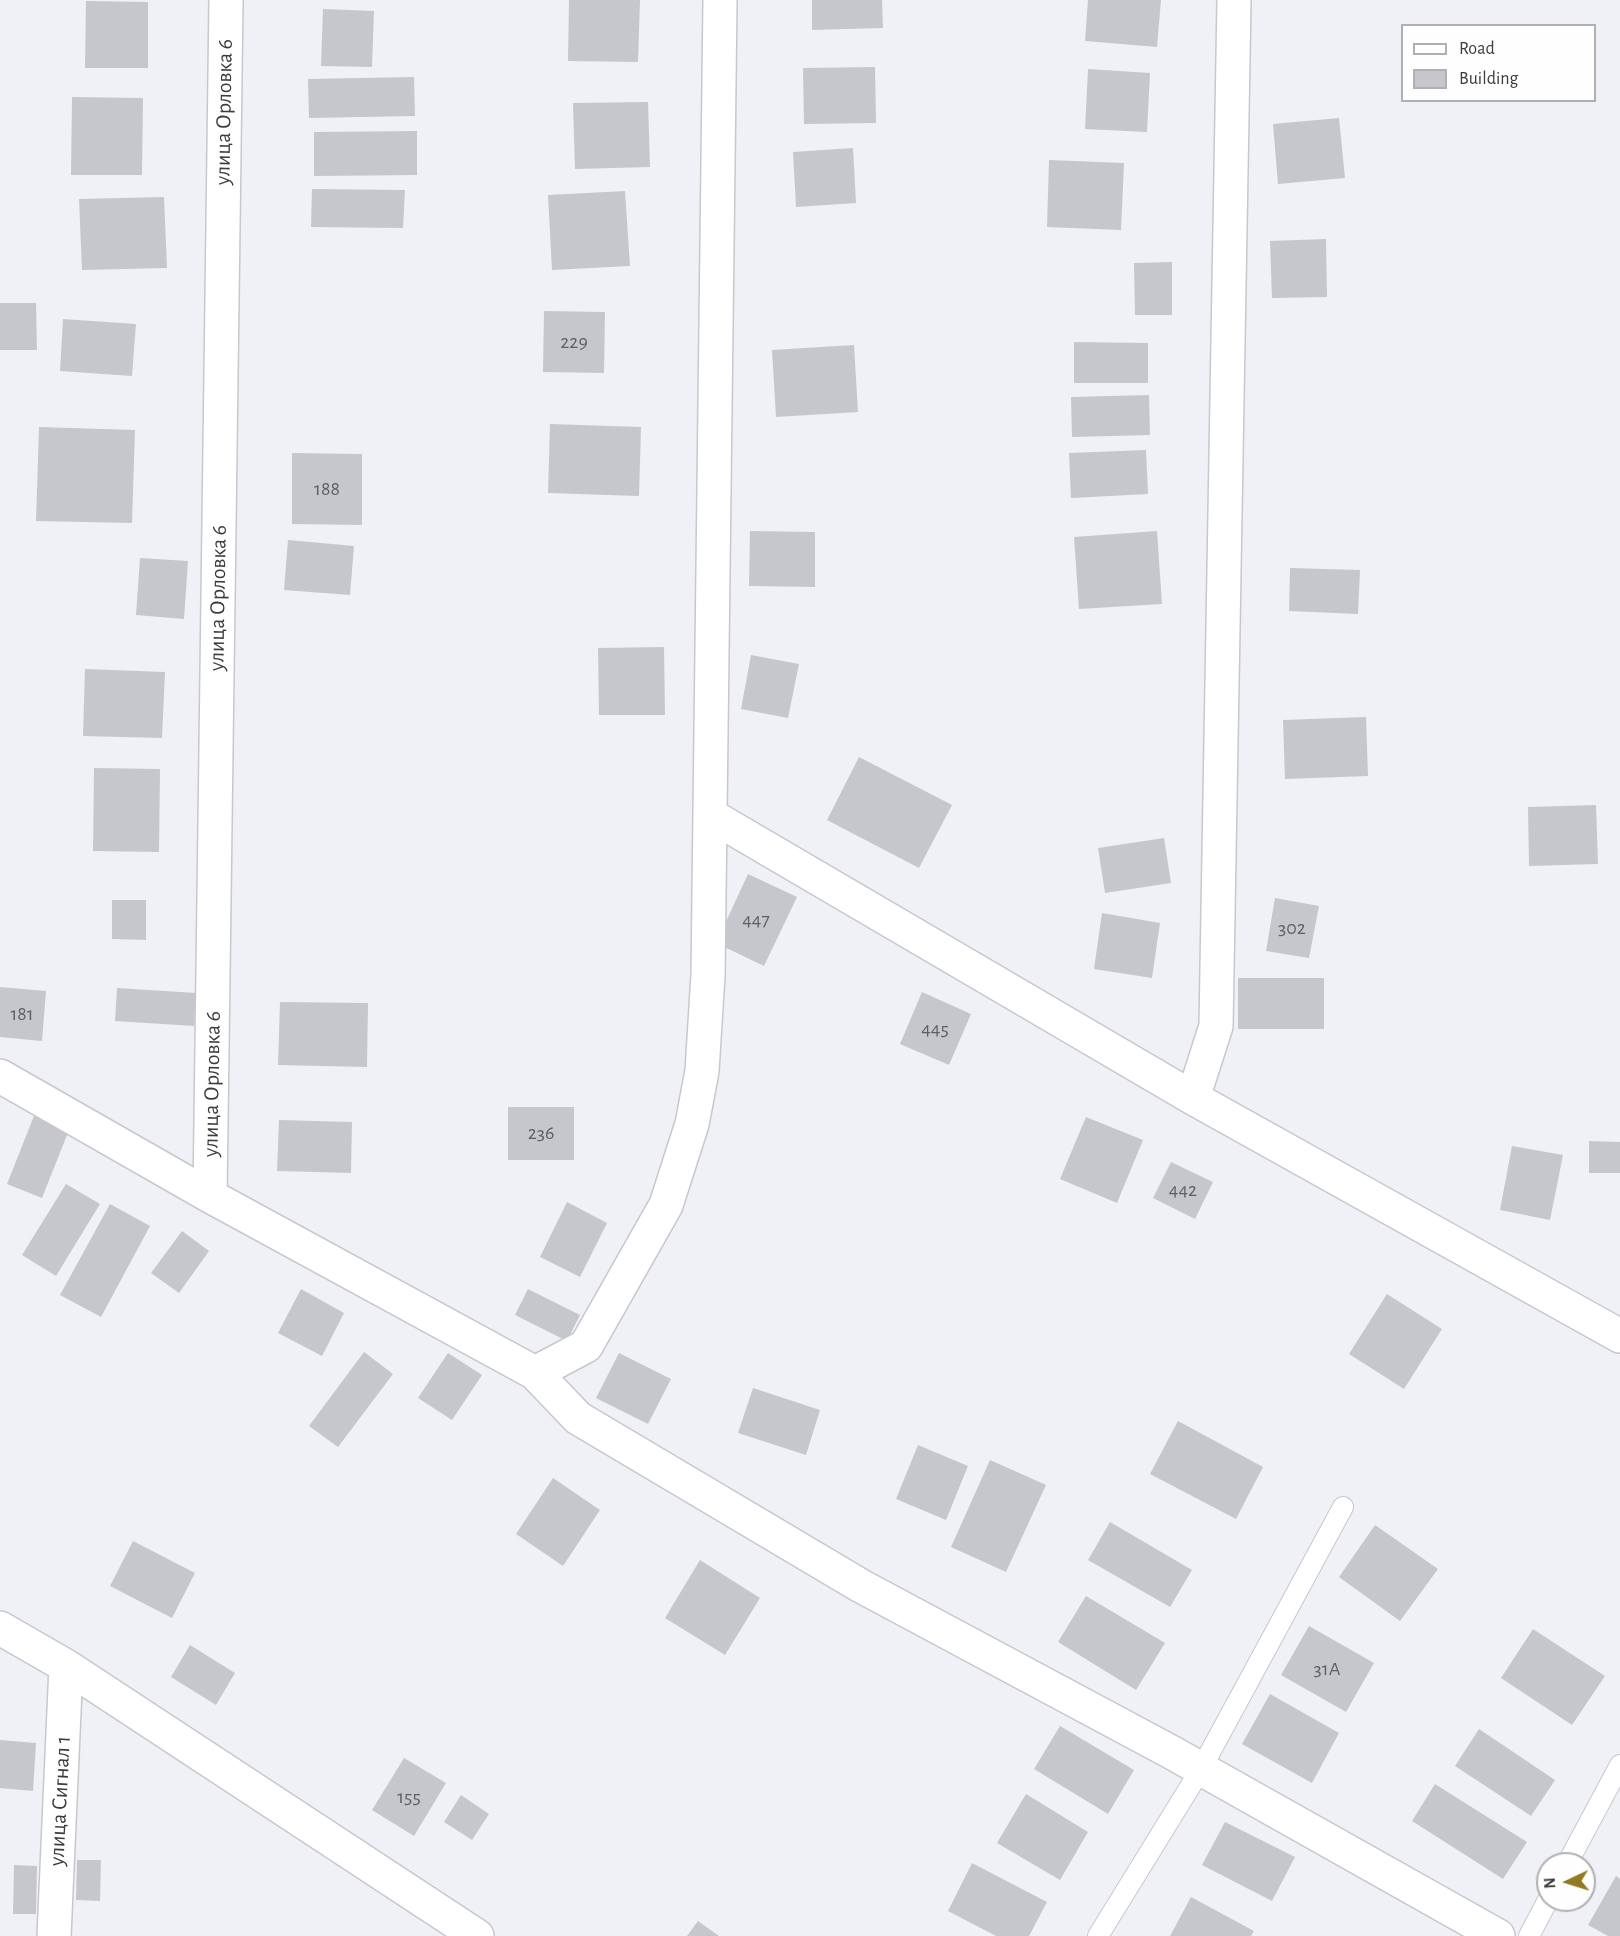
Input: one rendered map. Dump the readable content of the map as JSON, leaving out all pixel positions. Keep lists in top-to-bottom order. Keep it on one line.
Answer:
{"streets":{"street":["улица Орловка 6","улица Сигнал 1"]},"house_numbers":["229","188","447","302","181","445","236","442","31А","155"],"legend":["Road","Building"],"north":"left"}
